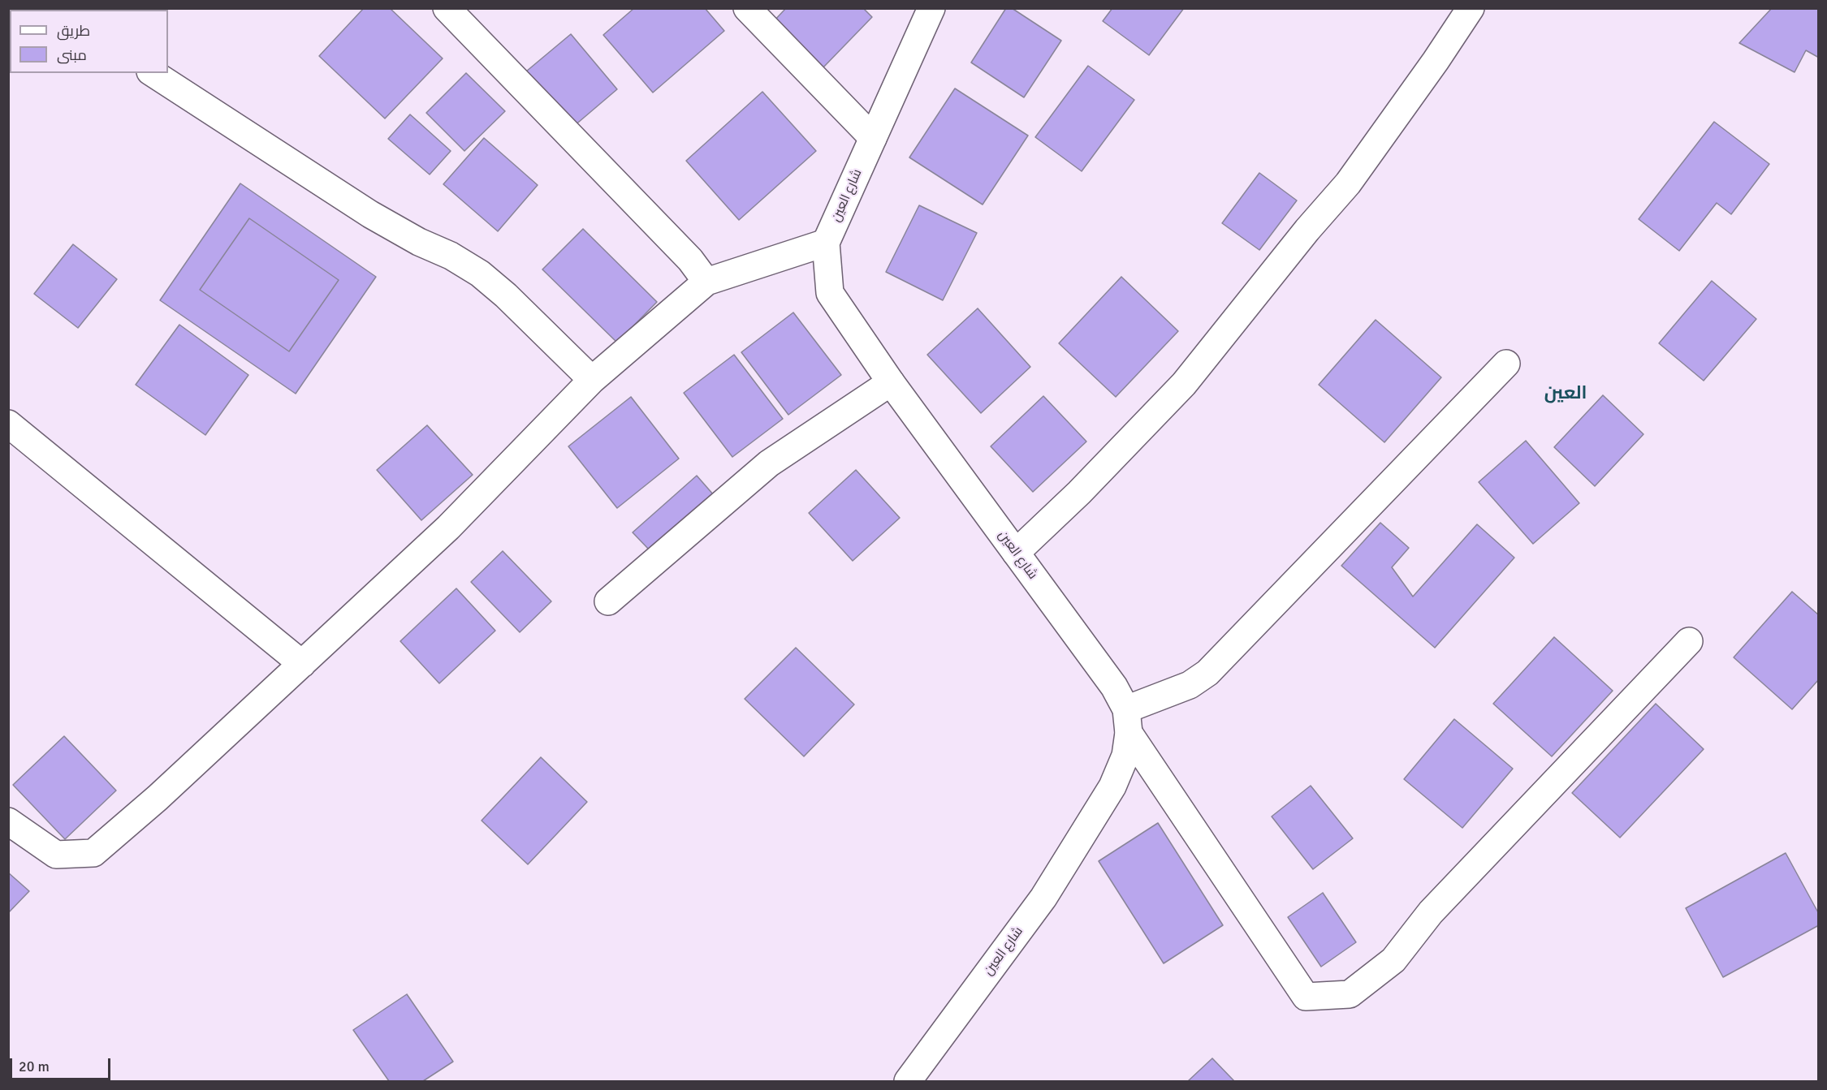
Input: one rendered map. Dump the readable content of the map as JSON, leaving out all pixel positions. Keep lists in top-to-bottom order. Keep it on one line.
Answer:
{"streets":{"street":["شارع العين"]},"districts":["العين"],"legend":["طريق","مبنى"],"scale_bar":"20 m"}
